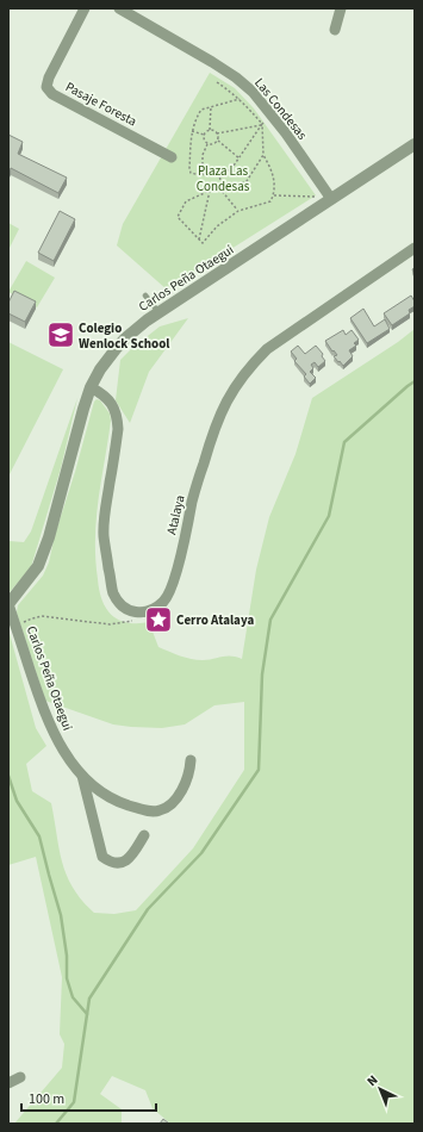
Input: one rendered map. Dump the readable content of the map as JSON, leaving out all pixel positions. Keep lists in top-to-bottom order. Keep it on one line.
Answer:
{"streets":{"street":["Pasaje Foresta","Las Condesas","Carlos Peña Otaegui","Atalaya"]},"crossings":[["Las Condesas","Carlos Peña Otaegui"]],"parks":["Plaza Las Condesas"],"places":{"school or university":["Colegio Wenlock School"],"place":["Cerro Atalaya"]},"scale_bar":"100 m","north":"top left"}
